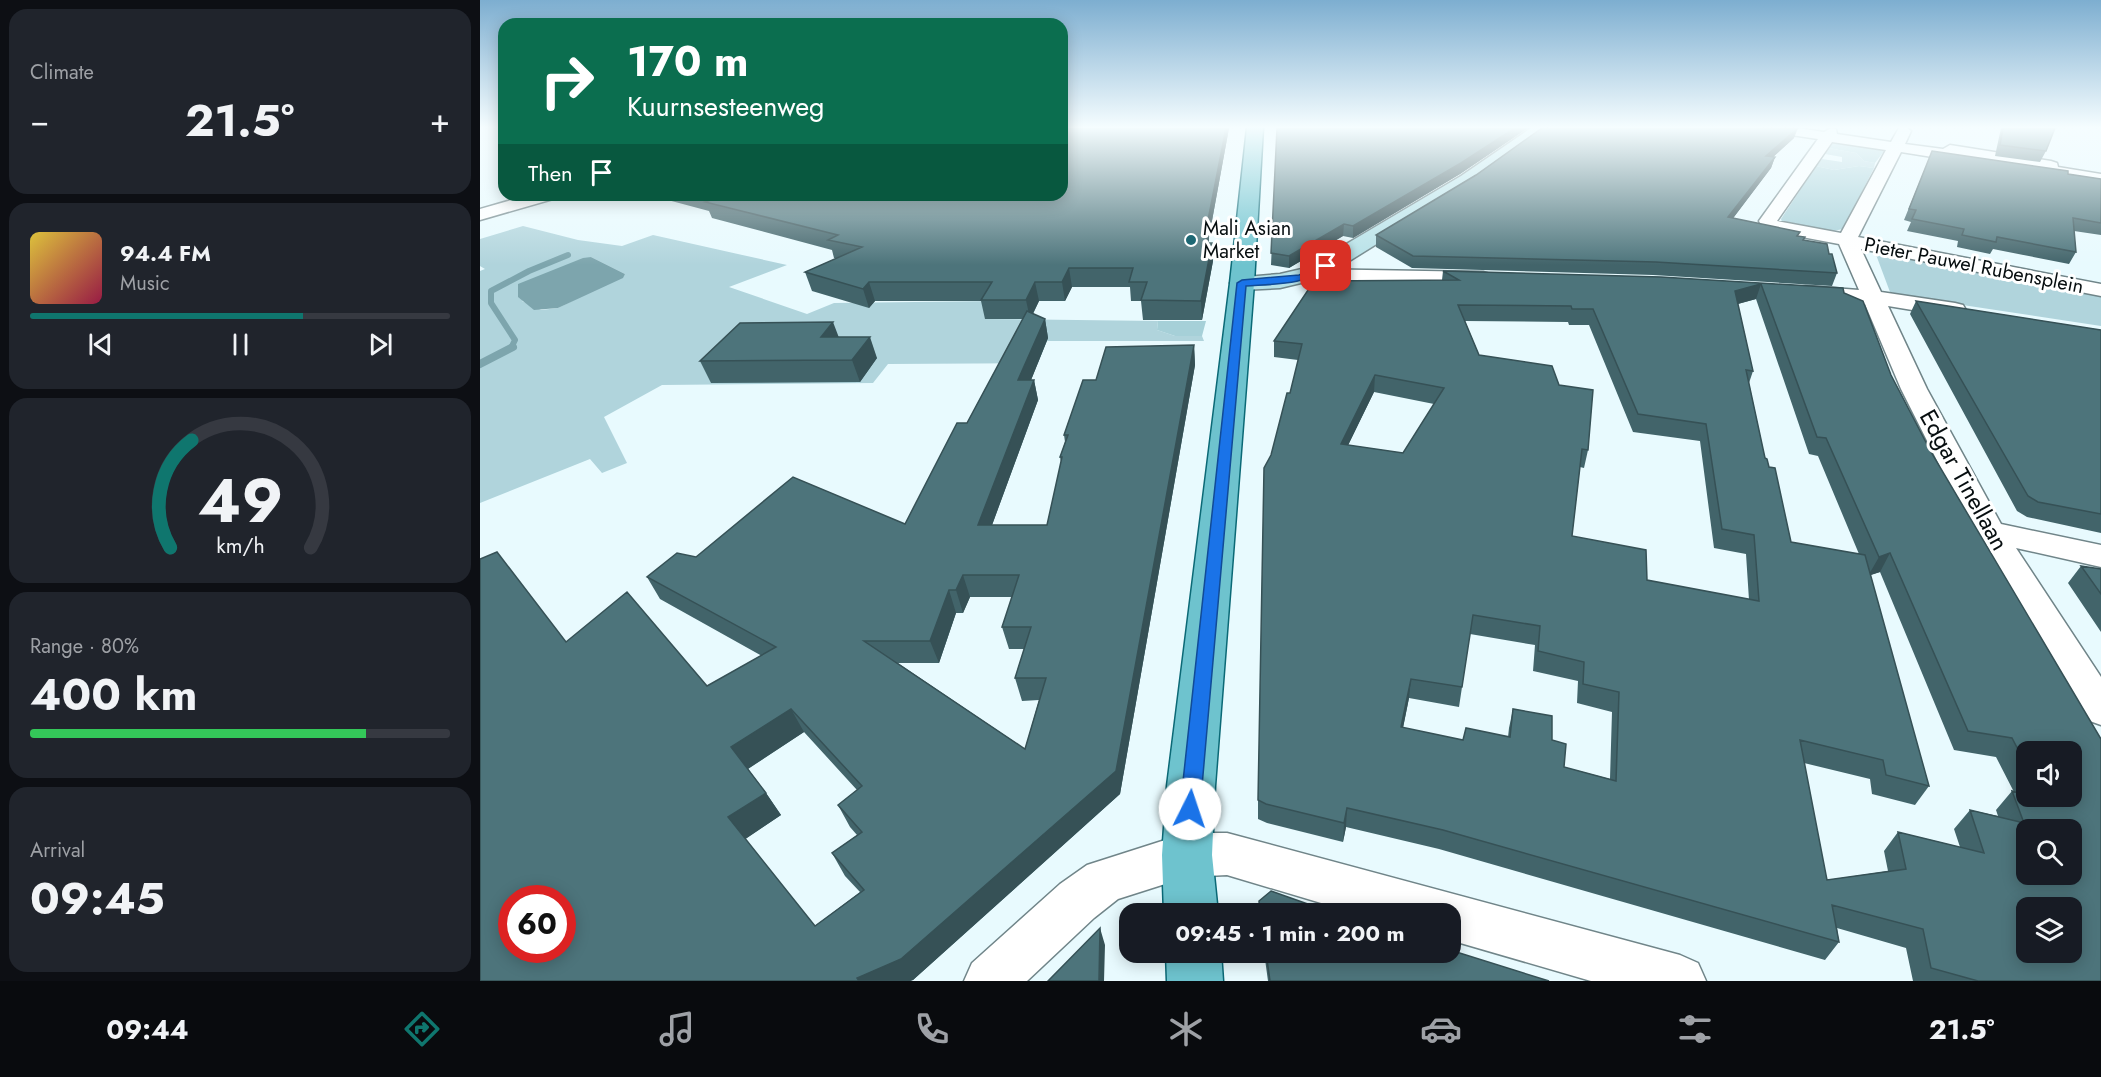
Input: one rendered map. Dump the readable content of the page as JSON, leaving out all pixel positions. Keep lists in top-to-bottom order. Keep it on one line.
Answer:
{"streets":{"street":["Pieter Pauwel Rubensplein","Edgar Tinellaan"]},"crossings":[["Pieter Pauwel Rubensplein","Edgar Tinellaan"]],"places":["Mali Asian Market"],"page":{"tile":["Climate",["Range · 80%","400 km"],["Arrival","09:45"]],"turn":["170 m","Kuurnsesteenweg"],"heat":["−","21.5°","+"],"then":"Then","song":["94.4 FM","Music"],"limit":"60","trip":"09:45 · 1 min · 200 m","tabs":["09:44","21.5°"],"gauge":["49","km/h"]}}
